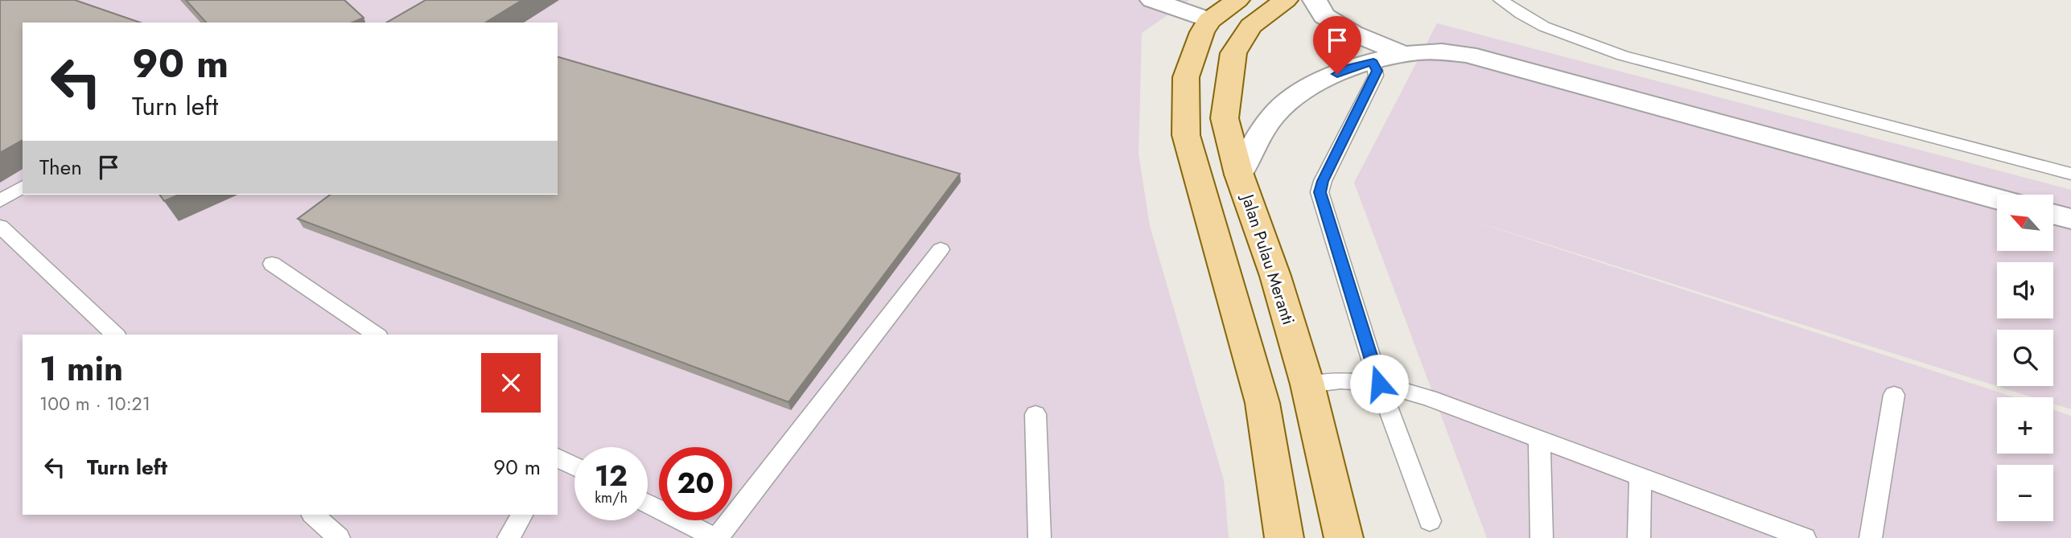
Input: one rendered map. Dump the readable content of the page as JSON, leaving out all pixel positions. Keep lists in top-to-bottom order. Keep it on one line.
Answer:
{"streets":{"main road":["Jalan Pulau Meranti"]},"north":"top left","page":{"turn":["90 m","Turn left"],"then":"Then","map_buttons":["+","−"],"heading":["1 min","100 m · 10:21"],"list":[{"name":"Turn left","value":"90 m"}],"speed":"12 km/h","limit":"20"}}
